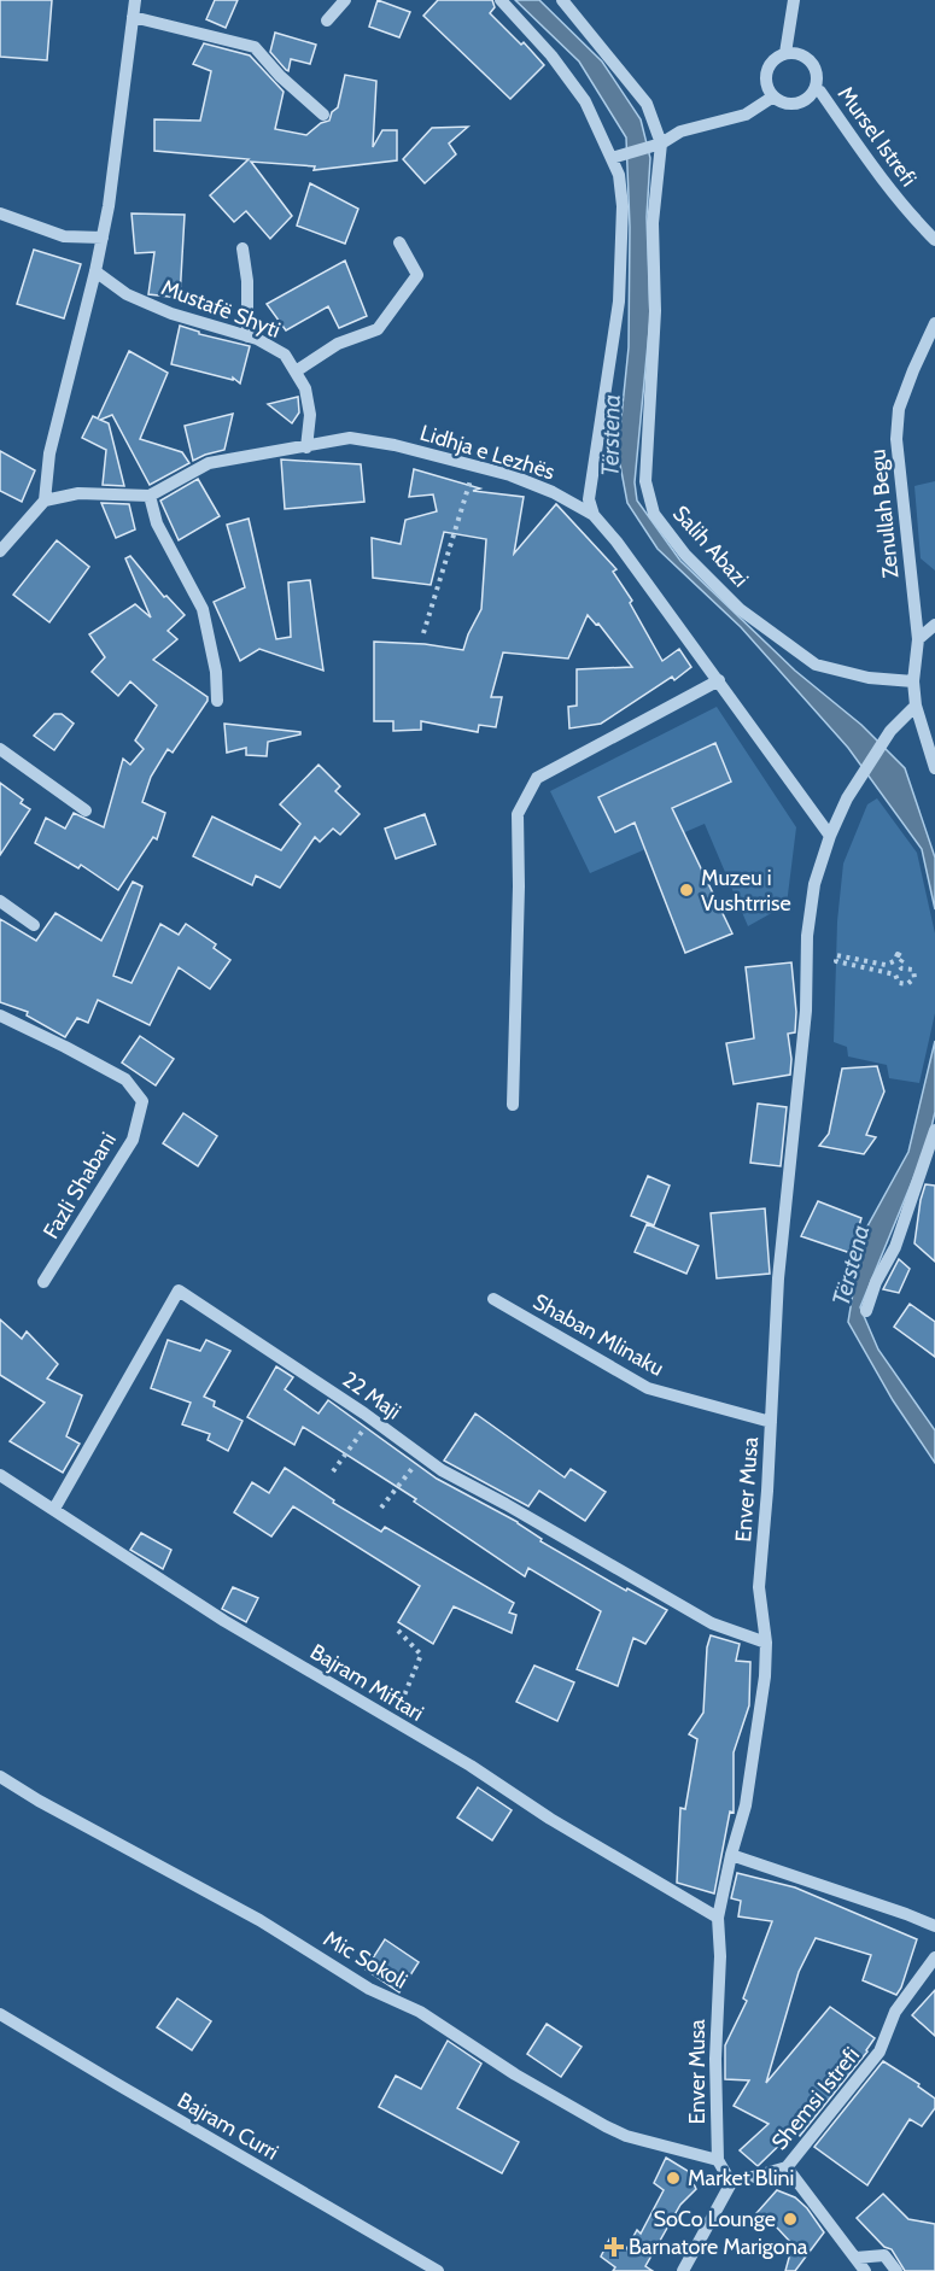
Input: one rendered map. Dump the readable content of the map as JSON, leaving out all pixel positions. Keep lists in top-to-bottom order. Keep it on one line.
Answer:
{"streets":{"street":["Mursel Istrefi","Mustafë Shyti","Lidhja e Lezhës","Zenullah Begu","Salih Abazi","Fazli Shabani","Shaban Mlinaku","22 Maji","Enver Musa","Bajram Miftari","Mic Sokoli","Shemsi Istrefi","Bajram Curri"]},"crossings":[["Mustafë Shyti","Lidhja e Lezhës"],["Lidhja e Lezhës","Enver Musa"],["Zenullah Begu","Salih Abazi"],["Zenullah Begu","Enver Musa"],["Shaban Mlinaku","Enver Musa"],["22 Maji","Enver Musa"],["22 Maji","Bajram Miftari"],["Enver Musa","Bajram Miftari"],["Enver Musa","Mic Sokoli"],["Enver Musa","Shemsi Istrefi"]],"water":["Tërstena"],"places":{"other":["Muzeu i Vushtrrise","Market Blini","SoCo Lounge"],"health":["Barnatore Marigona"]}}
